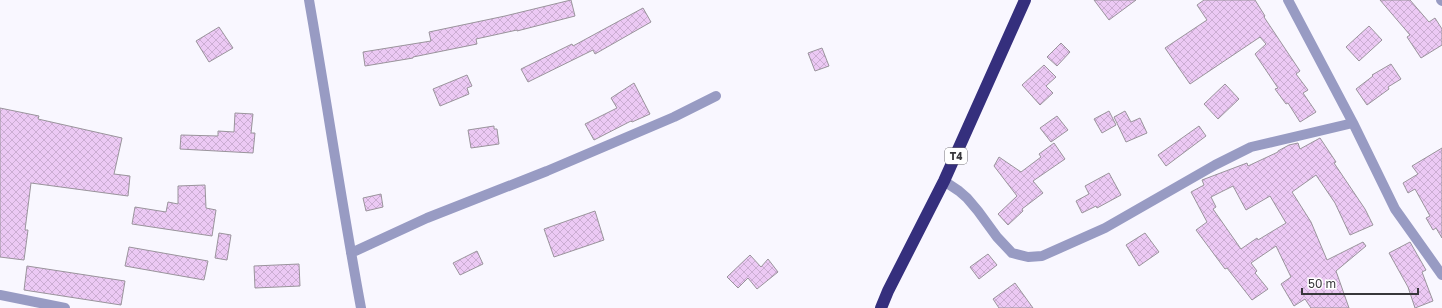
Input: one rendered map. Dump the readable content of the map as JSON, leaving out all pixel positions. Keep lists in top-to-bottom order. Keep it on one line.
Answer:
{"streets":{"highway":["T4"]},"scale_bar":"50 m"}
